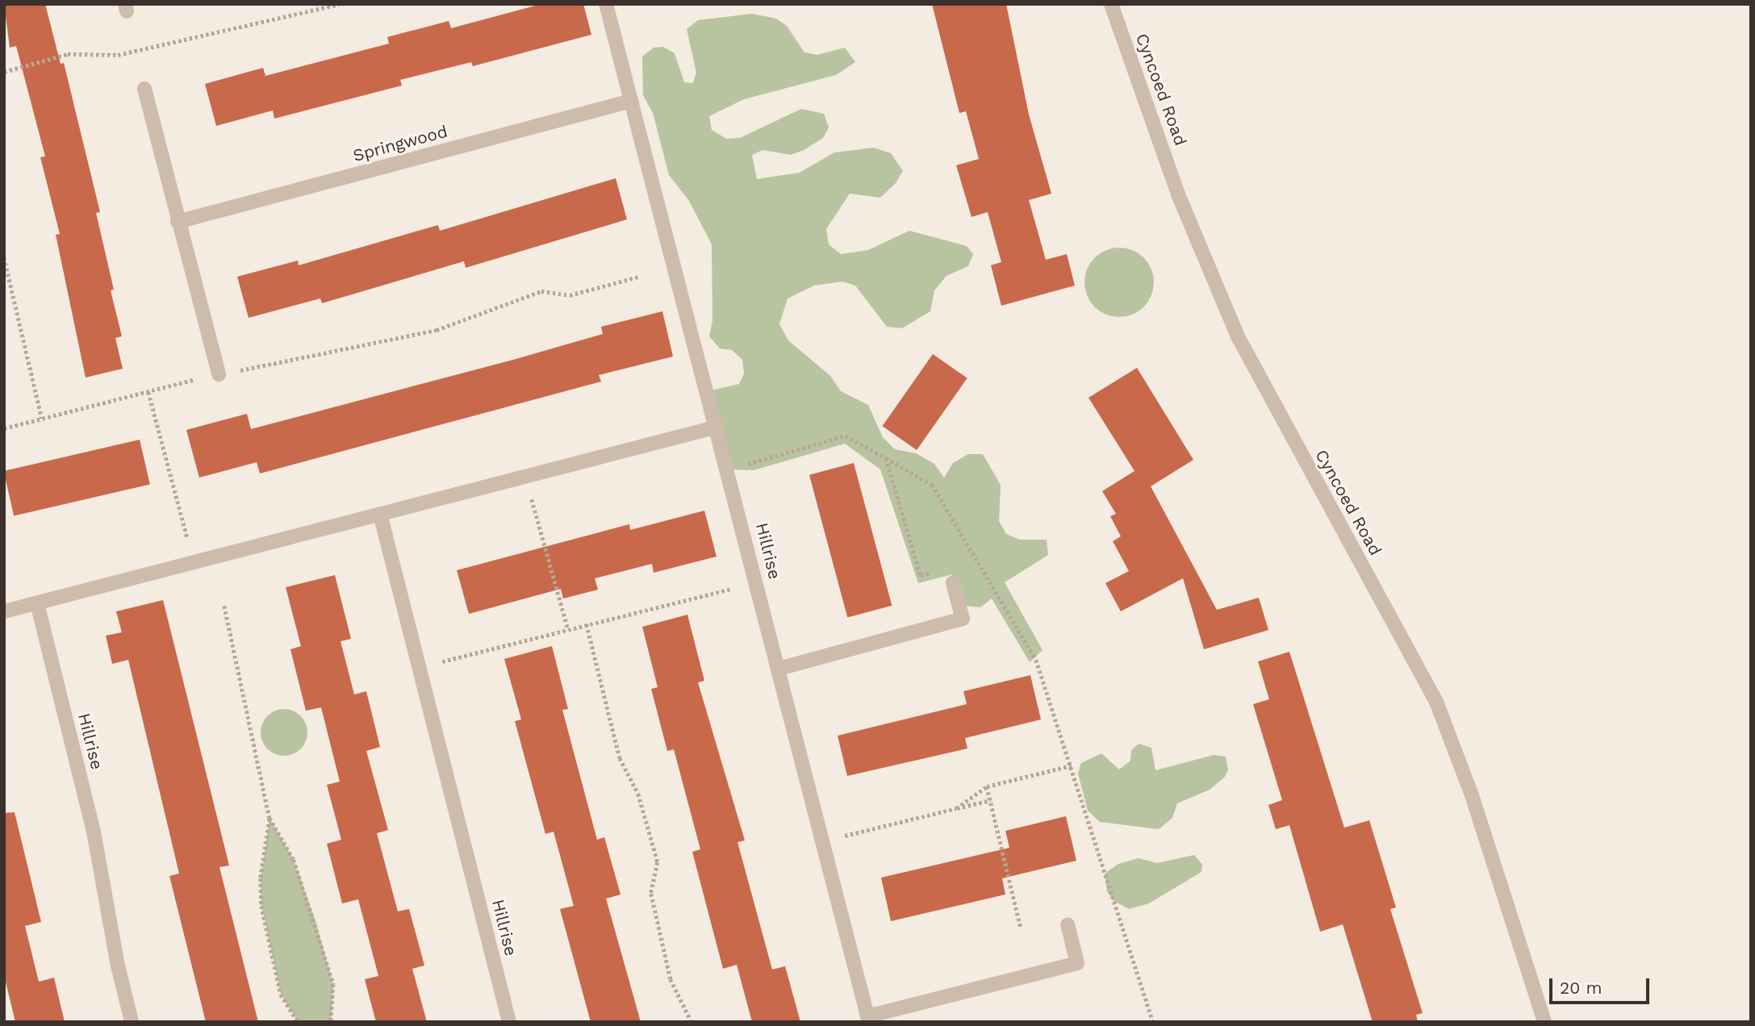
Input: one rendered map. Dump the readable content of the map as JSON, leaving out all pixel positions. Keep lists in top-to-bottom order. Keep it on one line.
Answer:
{"streets":{"street":["Cyncoed Road","Springwood","Hillrise"]},"scale_bar":"20 m"}
